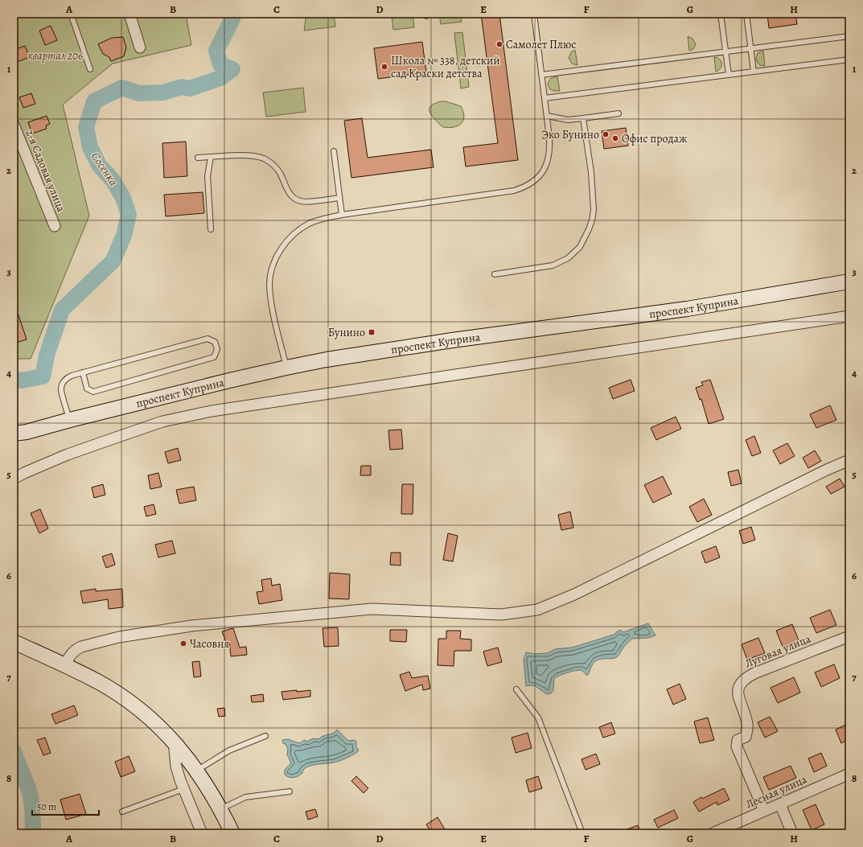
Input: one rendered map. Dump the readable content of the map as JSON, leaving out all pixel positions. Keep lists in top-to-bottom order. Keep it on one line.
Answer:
{"streets":{"main road":["проспект Куприна"],"street":["2-я Садовая улица","Луговая улица","Лесная улица"]},"crossings":[["Луговая улица","Лесная улица"]],"water":["Сосенка"],"parks":["квартал 206"],"places":{"other":["Самолет Плюс","Школа № 338, детский сад Краски детства","Эко Бунино","Офис продаж","Часовня"],"transit":["Бунино"]},"scale_bar":"50 m","grid":{"columns":["A","B","C","D","E","F","G","H"],"rows":["1","2","3","4","5","6","7","8"]}}
